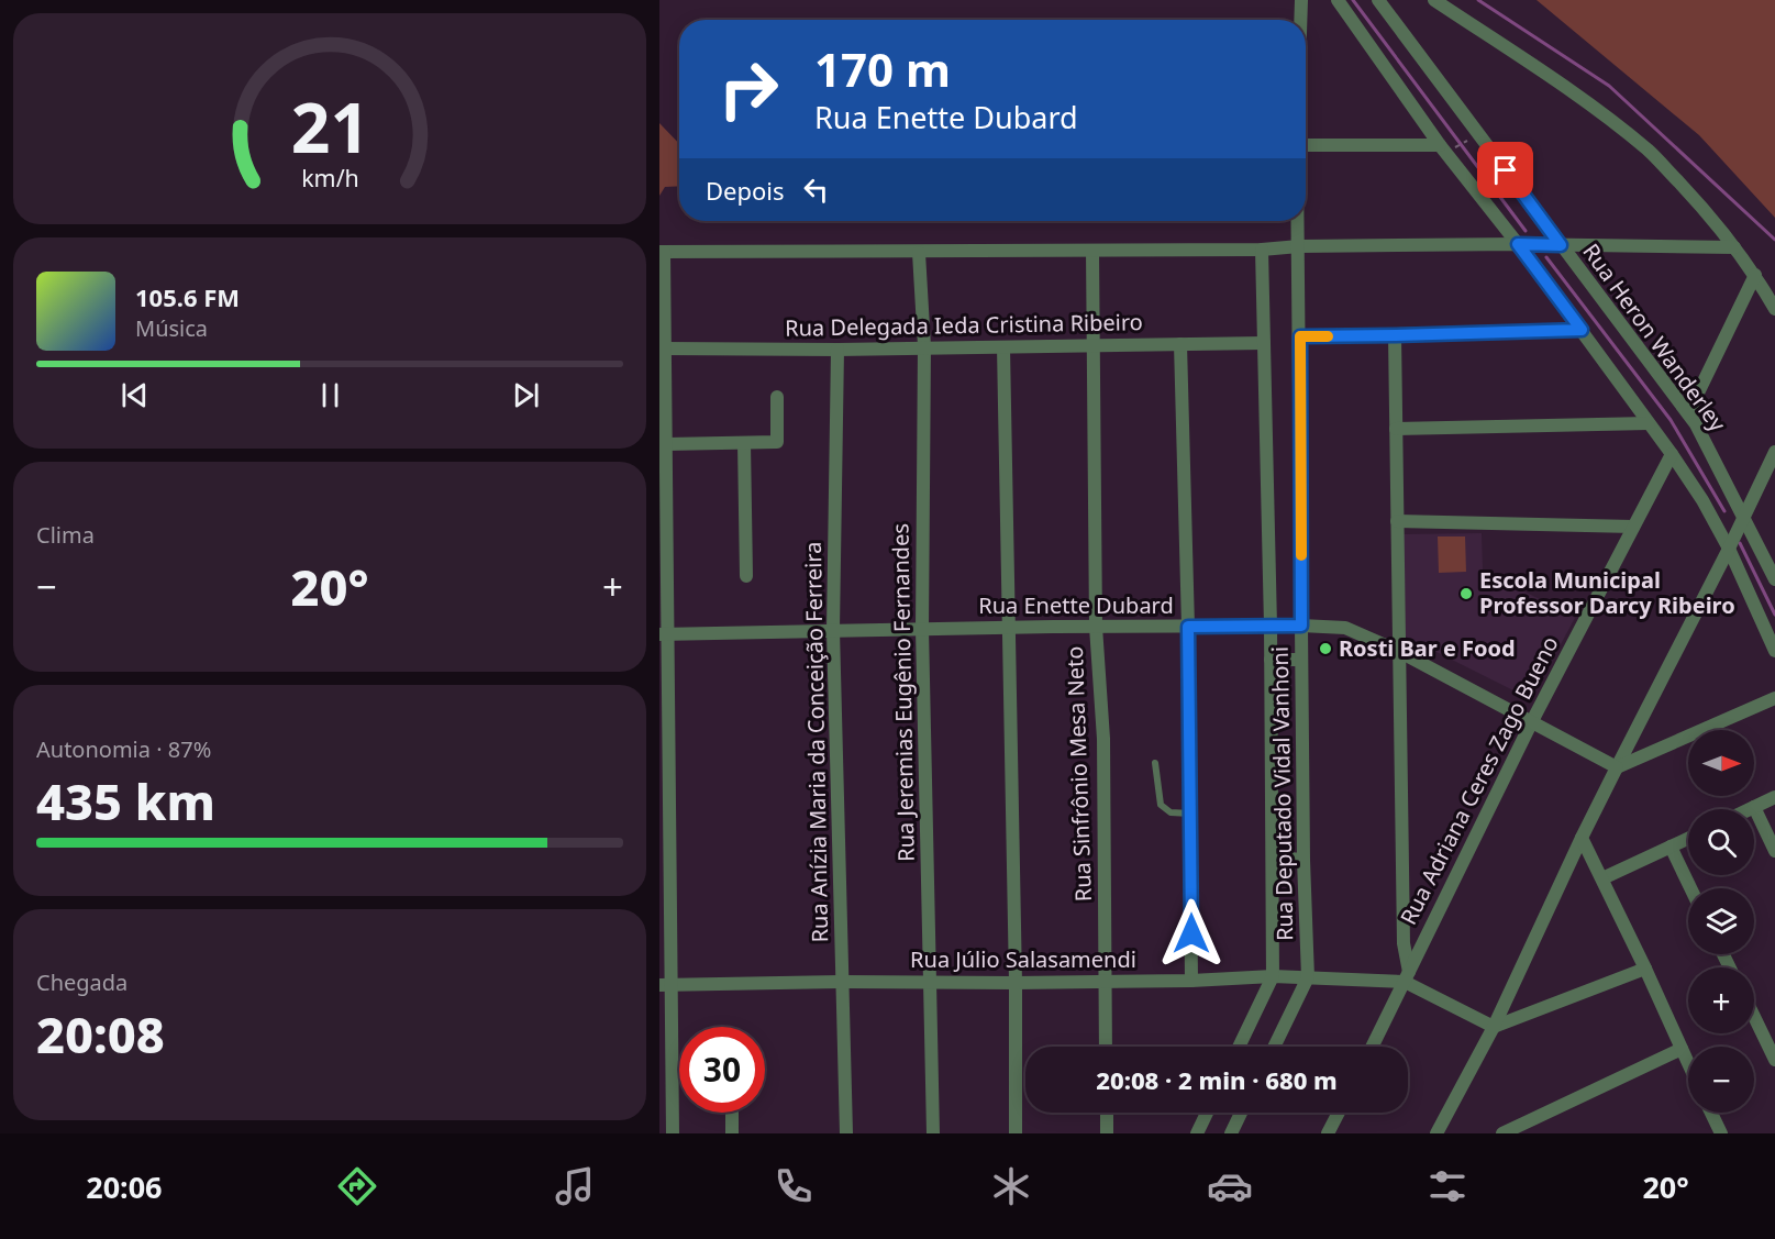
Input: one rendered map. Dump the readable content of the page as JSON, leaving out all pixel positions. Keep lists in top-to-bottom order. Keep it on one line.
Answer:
{"streets":{"street":["Rua Delegada Ieda Cristina Ribeiro","Rua Heron Wanderley","Rua Enette Dubard","Rua Jeremias Eugênio Fernandes","Rua Anízia Maria da Conceição Ferreira","Rua Sinfrônio Mesa Neto","Rua Adriana Ceres Zago Bueno","Rua Deputado Vidal Vanhoni","Rua Júlio Salasamendi"]},"crossings":[["Rua Delegada Ieda Cristina Ribeiro","Rua Jeremias Eugênio Fernandes"],["Rua Delegada Ieda Cristina Ribeiro","Rua Anízia Maria da Conceição Ferreira"],["Rua Delegada Ieda Cristina Ribeiro","Rua Sinfrônio Mesa Neto"],["Rua Delegada Ieda Cristina Ribeiro","Rua Deputado Vidal Vanhoni"],["Rua Enette Dubard","Rua Jeremias Eugênio Fernandes"],["Rua Enette Dubard","Rua Anízia Maria da Conceição Ferreira"],["Rua Enette Dubard","Rua Sinfrônio Mesa Neto"],["Rua Enette Dubard","Rua Adriana Ceres Zago Bueno"],["Rua Enette Dubard","Rua Deputado Vidal Vanhoni"],["Rua Jeremias Eugênio Fernandes","Rua Júlio Salasamendi"],["Rua Anízia Maria da Conceição Ferreira","Rua Júlio Salasamendi"],["Rua Sinfrônio Mesa Neto","Rua Júlio Salasamendi"],["Rua Adriana Ceres Zago Bueno","Rua Júlio Salasamendi"],["Rua Deputado Vidal Vanhoni","Rua Júlio Salasamendi"]],"places":["Escola Municipal Professor Darcy Ribeiro","Rosti Bar e Food"],"north":"right","page":{"turn":["170 m","Rua Enette Dubard"],"then":"Depois","song":["105.6 FM","Música"],"tile":["Clima",["Autonomia · 87%","435 km"],["Chegada","20:08"]],"heat":["−","20°","+"],"map_buttons":["+","−"],"limit":"30","trip":"20:08 · 2 min · 680 m","tabs":["20:06","20°"],"gauge":["21","km/h"]}}
